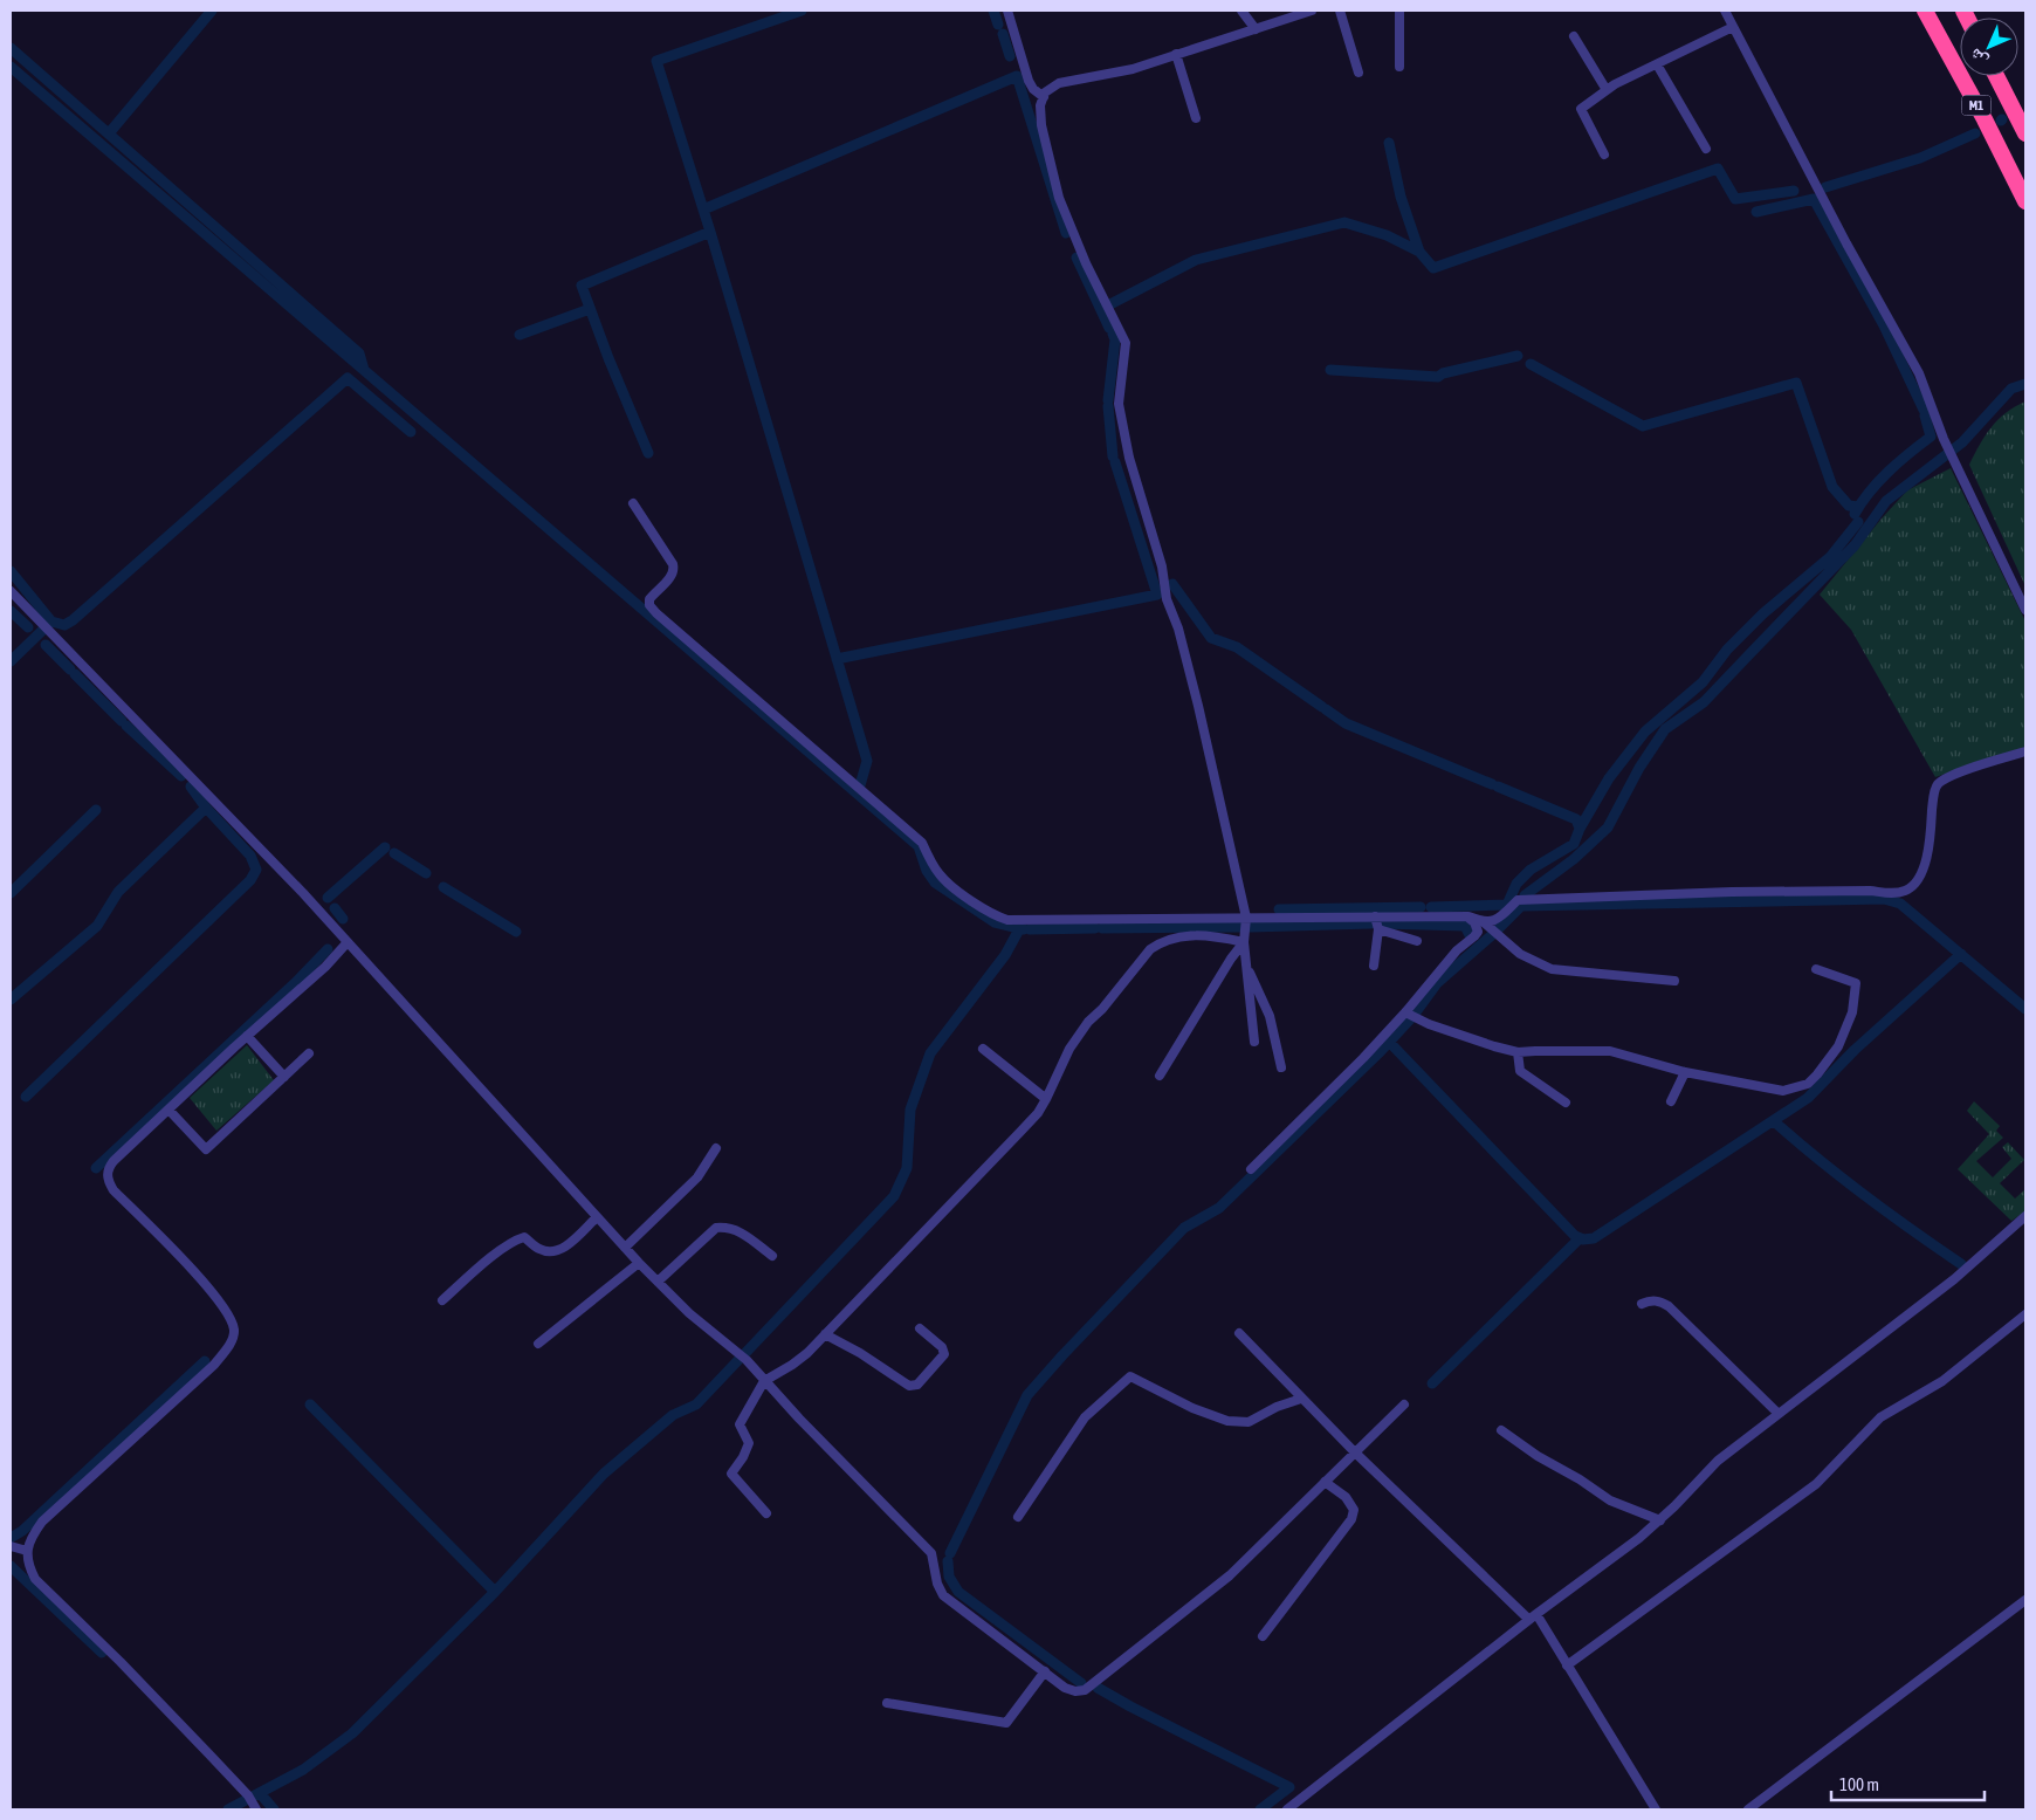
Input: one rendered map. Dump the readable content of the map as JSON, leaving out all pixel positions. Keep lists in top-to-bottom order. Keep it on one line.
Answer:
{"streets":{"highway":["M1"]},"scale_bar":"100 m","north":"bottom left"}
